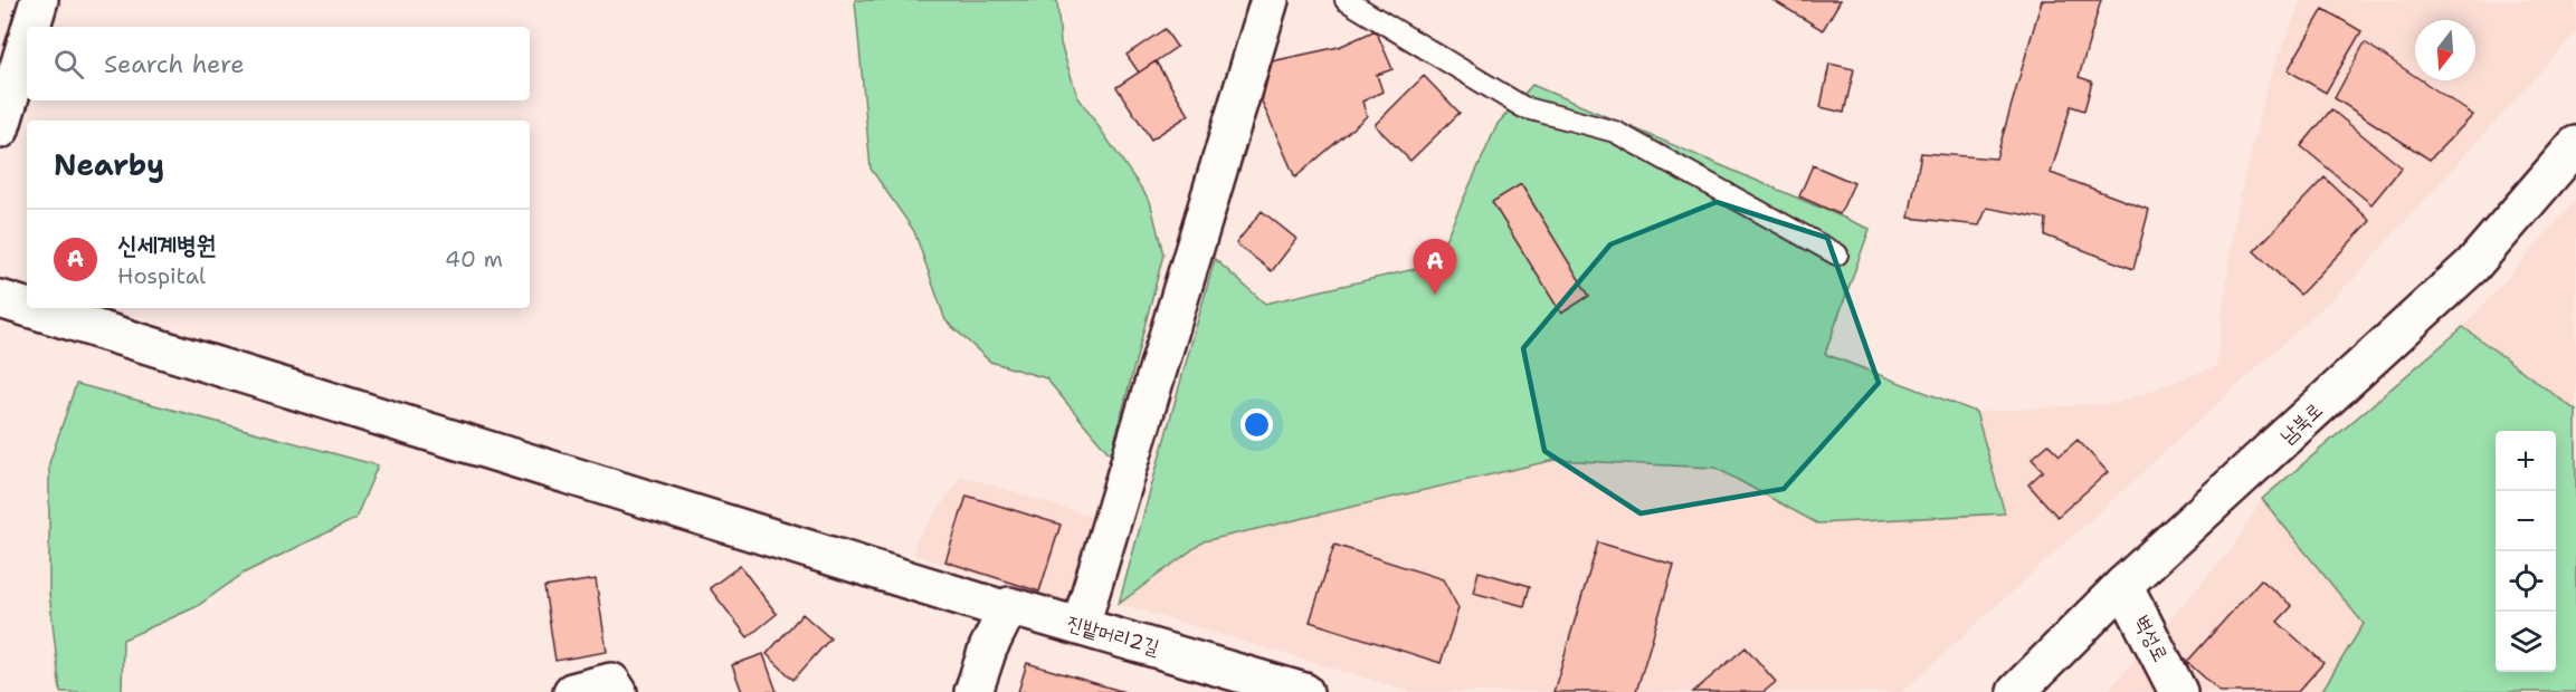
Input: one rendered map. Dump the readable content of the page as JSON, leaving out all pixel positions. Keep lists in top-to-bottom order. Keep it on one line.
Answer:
{"streets":{"street":["남북로","진밭머리2길","벽성로"]},"crossings":[["남북로","벽성로"]],"north":"bottom","page":{"search":"Search here","heading":"Nearby","list":[{"mark":"A","name":"신세계병원","note":"Hospital","value":"40 m"}],"pins":"A","map_buttons":["+","−"]}}
